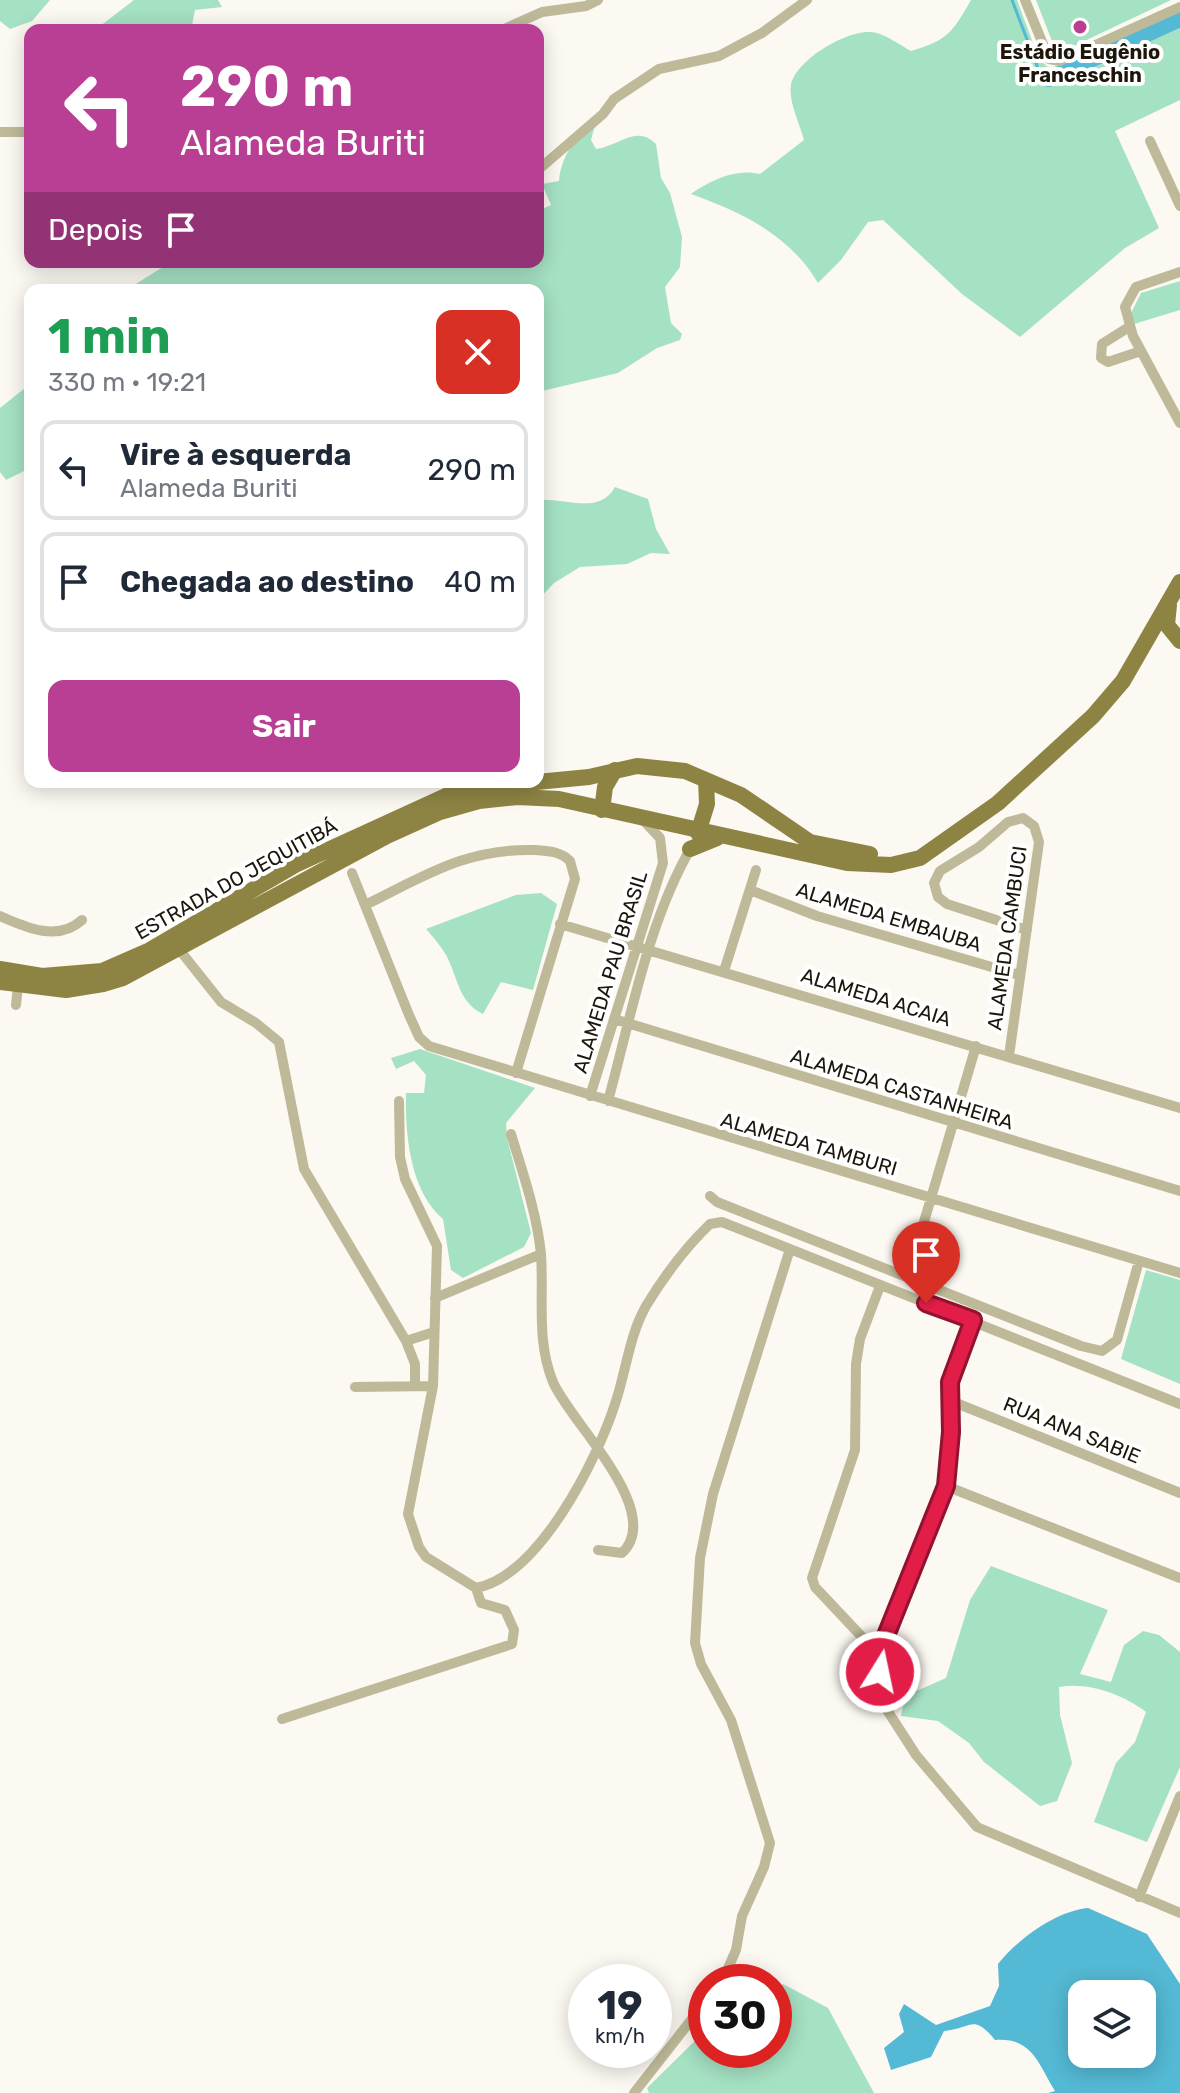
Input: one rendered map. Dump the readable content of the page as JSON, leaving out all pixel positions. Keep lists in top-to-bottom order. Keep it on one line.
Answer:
{"streets":{"main road":["ESTRADA DO JEQUITIBÁ"],"street":["ALAMEDA EMBAUBA","ALAMEDA CAMBUCI","ALAMEDA PAU BRASIL","ALAMEDA ACAIA","ALAMEDA CASTANHEIRA","ALAMEDA TAMBURI","RUA ANA SABIE"]},"crossings":[["ESTRADA DO JEQUITIBÁ","ALAMEDA PAU BRASIL"],["ALAMEDA EMBAUBA","ALAMEDA CAMBUCI"],["ALAMEDA CAMBUCI","ALAMEDA ACAIA"],["ALAMEDA PAU BRASIL","ALAMEDA ACAIA"],["ALAMEDA PAU BRASIL","ALAMEDA CASTANHEIRA"],["ALAMEDA PAU BRASIL","ALAMEDA TAMBURI"]],"places":["Estádio Eugênio Franceschin"],"page":{"turn":["290 m","Alameda Buriti"],"then":"Depois","heading":["1 min","330 m · 19:21"],"list":[{"name":"Vire à esquerda","note":"Alameda Buriti","value":"290 m"},{"name":"Chegada ao destino","value":"40 m"}],"buttons":"Sair","speed":"19 km/h","limit":"30"}}
